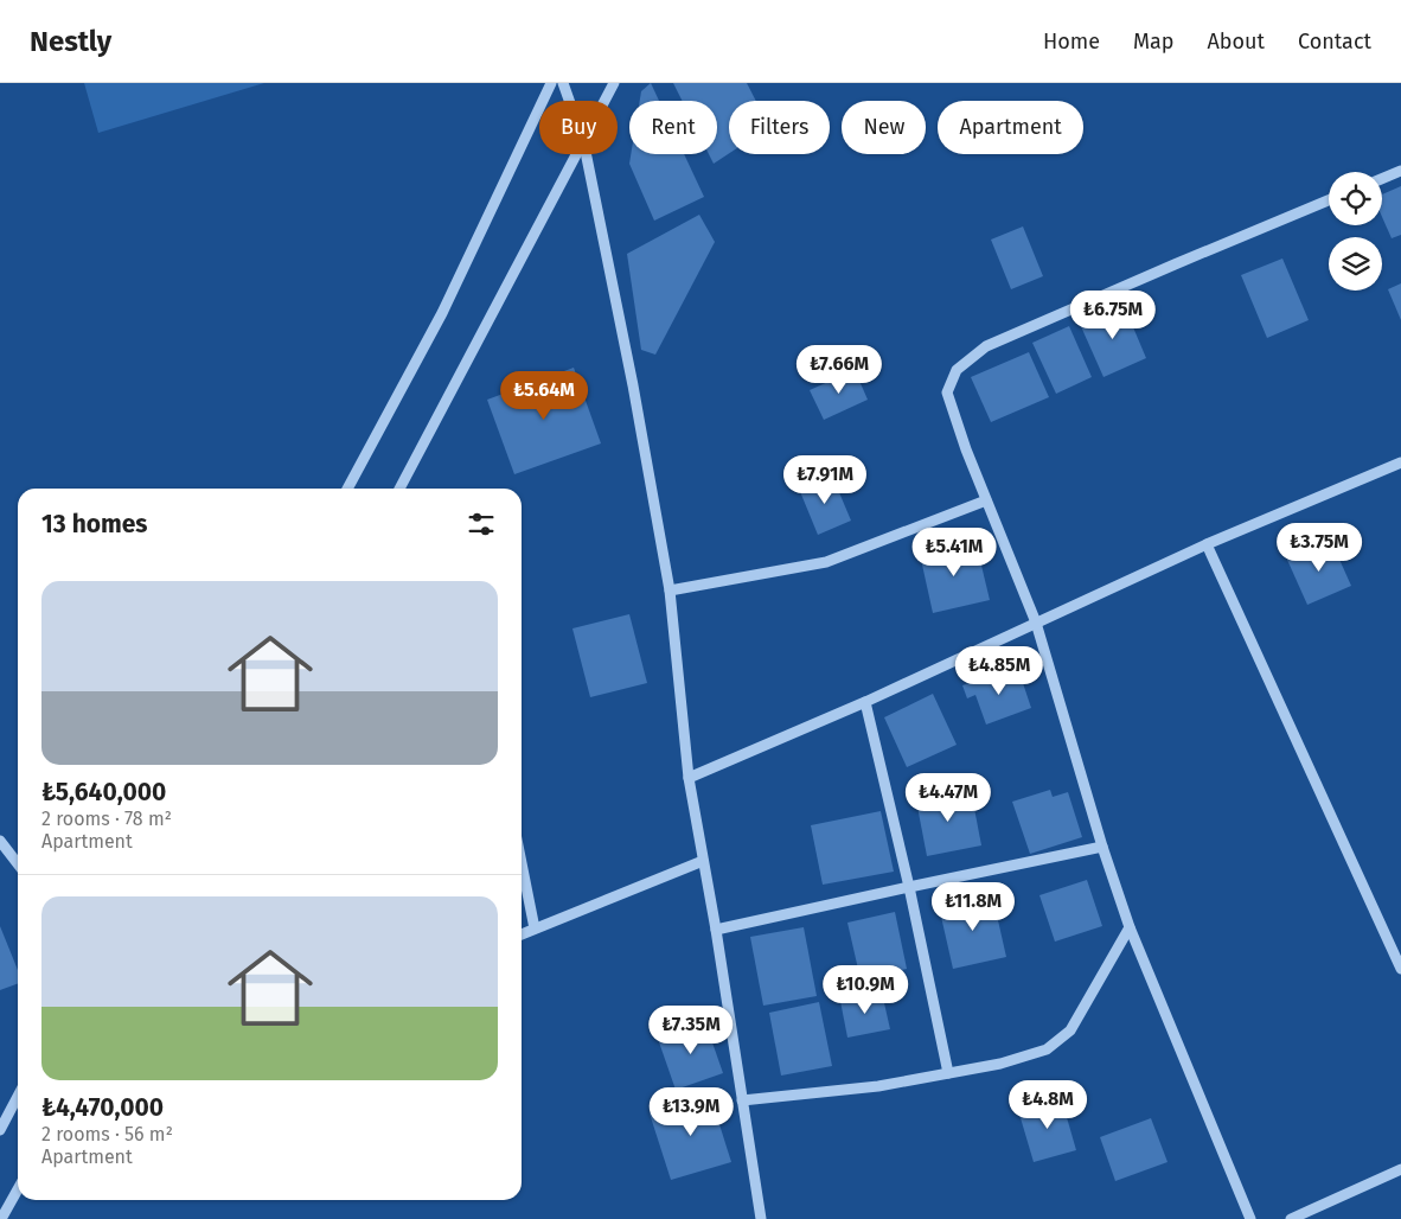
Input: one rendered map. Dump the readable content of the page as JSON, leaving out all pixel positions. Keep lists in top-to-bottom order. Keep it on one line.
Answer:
{"page":{"header":"Nestly","nav":["Home","Map","About","Contact"],"chip":["Buy","Rent","Filters","New","Apartment"],"price":["₺6.75M","₺7.66M","₺5.64M","₺7.91M","₺3.75M","₺5.41M","₺4.85M","₺4.47M","₺11.8M","₺10.9M","₺7.35M","₺4.8M","₺13.9M"],"heading":"13 homes","list":[{"name":"₺5,640,000","note":"2 rooms · 78 m² · Apartment"},{"name":"₺4,470,000","note":"2 rooms · 56 m² · Apartment"}]}}
